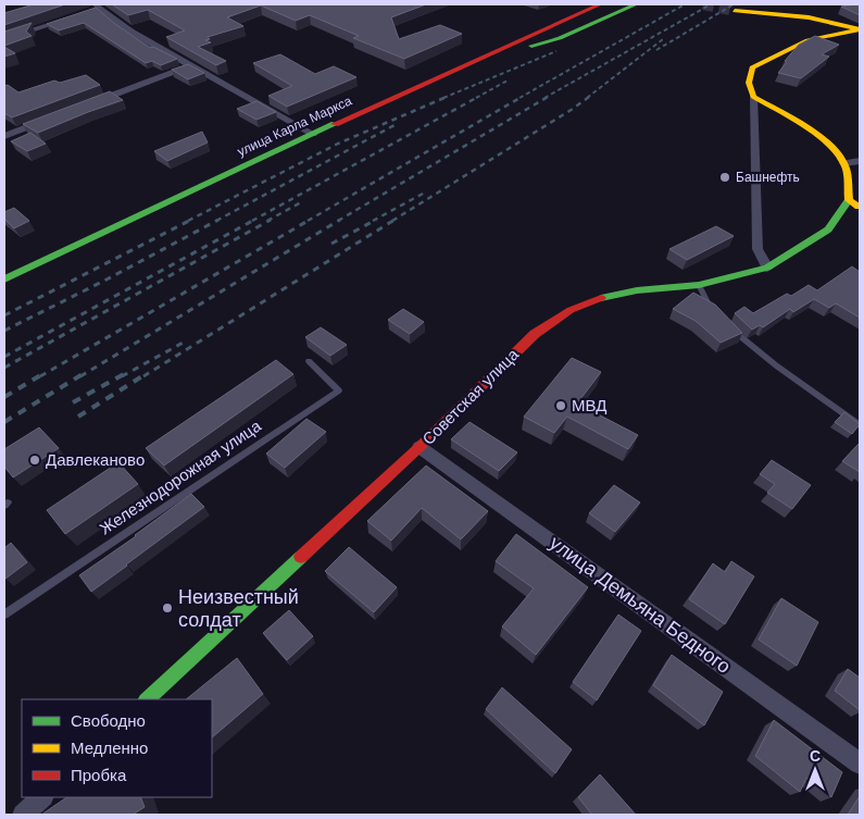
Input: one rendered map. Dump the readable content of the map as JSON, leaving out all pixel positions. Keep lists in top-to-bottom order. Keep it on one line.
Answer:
{"streets":{"street":["улица Карла Маркса","Советская улица","улица Демьяна Бедного"],"lane":["Железнодорожная улица"]},"crossings":[["Советская улица","улица Демьяна Бедного"]],"places":["Башнефть","МВД","Давлеканово","Неизвестный солдат"],"legend":["Свободно","Медленно","Пробка"],"north":"top"}
